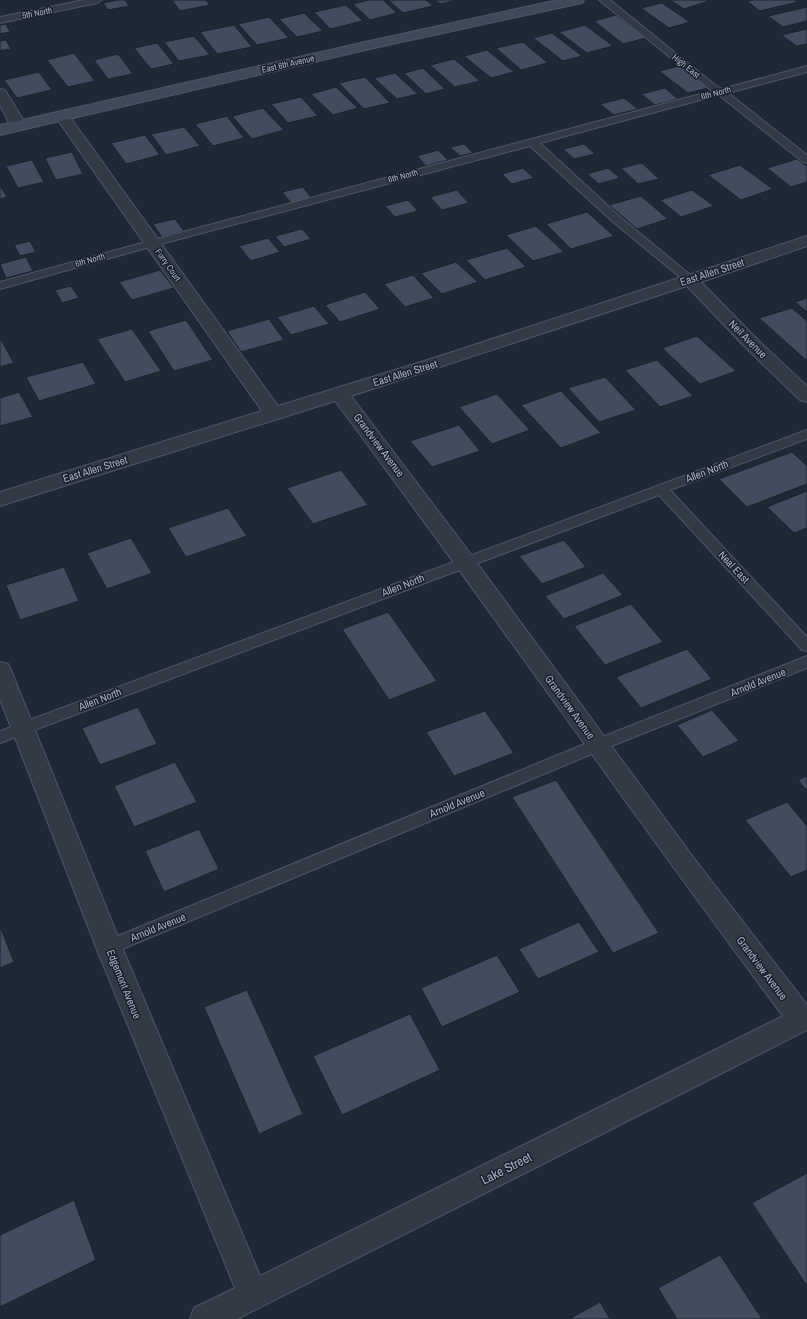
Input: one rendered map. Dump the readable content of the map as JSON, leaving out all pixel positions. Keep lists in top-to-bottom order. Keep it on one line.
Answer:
{"streets":{"street":["East 6th Avenue","Furry Court","East Allen Street","Neil Avenue","Grandview Avenue","Edgemont Avenue","Lake Street"],"lane":["5th North","High East","6th North","Allen North","Neal East","Arnold Avenue"]},"crossings":[["East 6th Avenue","Furry Court"],["High East","6th North"],["6th North","Furry Court"],["Furry Court","East Allen Street"],["East Allen Street","Neil Avenue"],["East Allen Street","Grandview Avenue"],["Grandview Avenue","Allen North"],["Grandview Avenue","Arnold Avenue"],["Grandview Avenue","Lake Street"],["Allen North","Neal East"],["Allen North","Edgemont Avenue"],["Arnold Avenue","Edgemont Avenue"],["Edgemont Avenue","Lake Street"]]}
